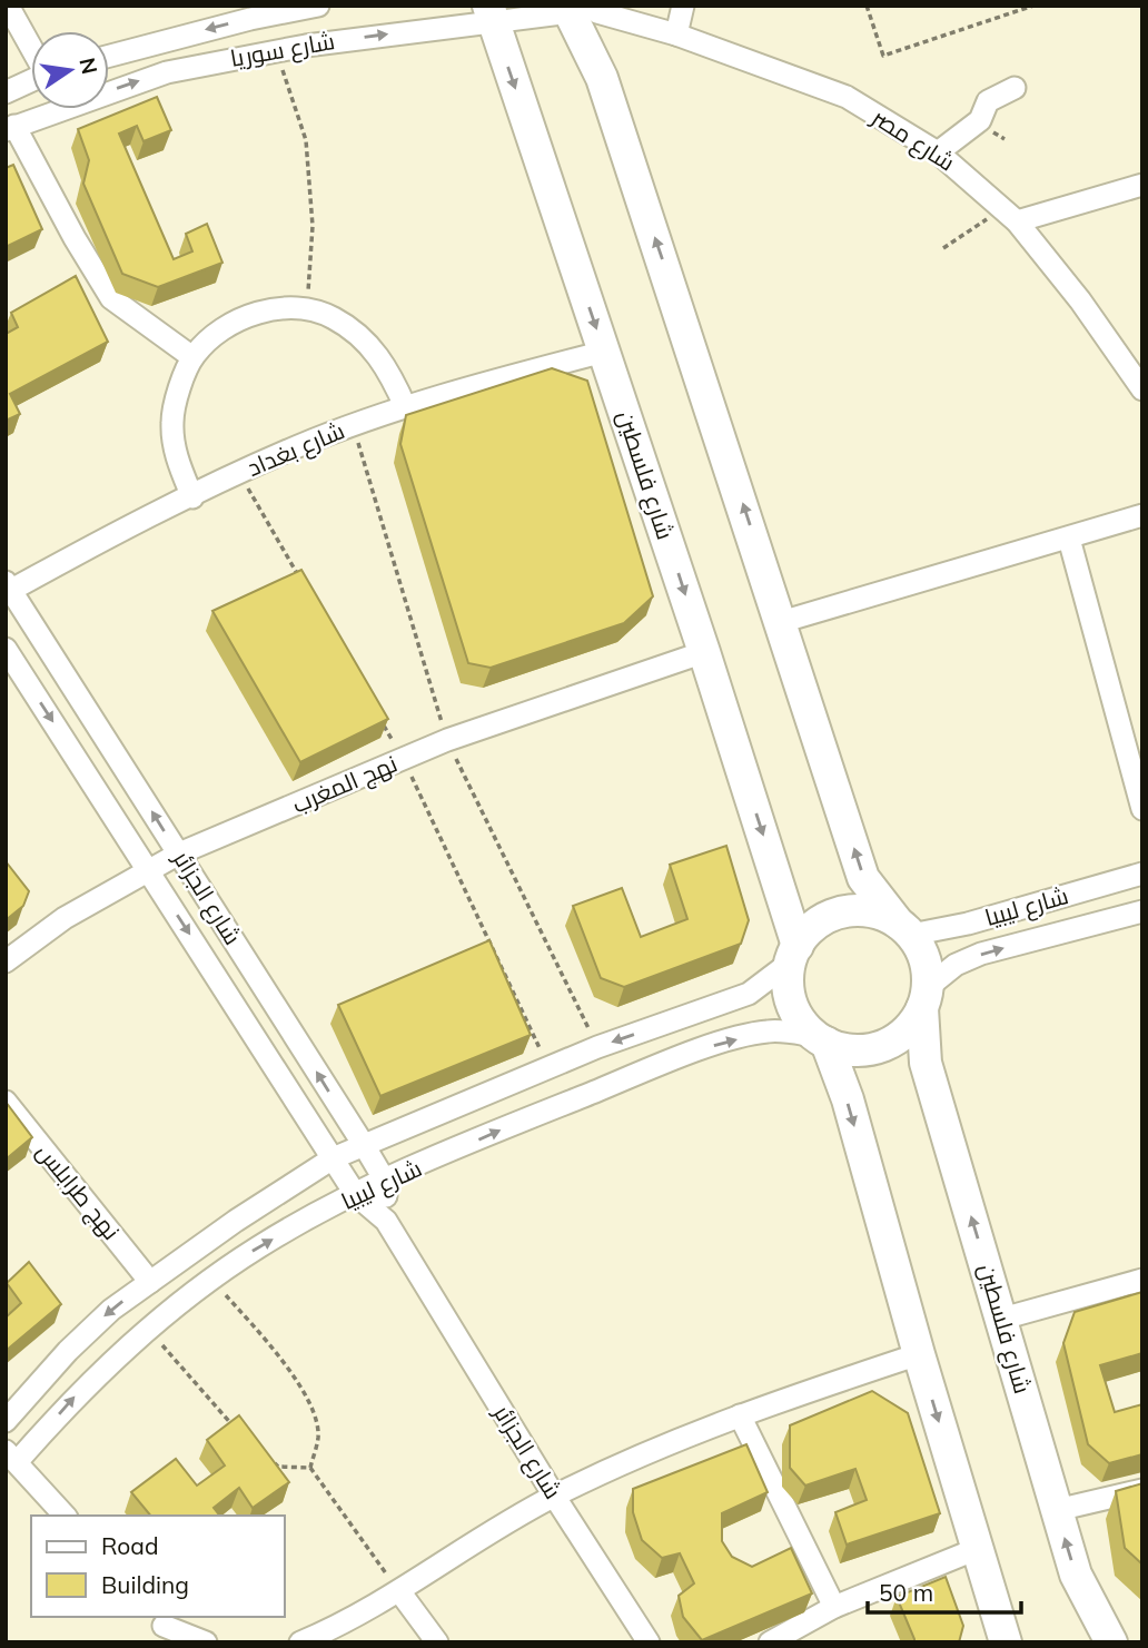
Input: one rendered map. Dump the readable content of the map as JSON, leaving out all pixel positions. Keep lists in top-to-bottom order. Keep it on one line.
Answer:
{"streets":{"street":["شارع سوريا","شارع مصر","شارع بغداد","شارع فلسطين","نهج المغرب","شارع الجزائر","شارع ليبيا","نهج طرابلس"]},"crossings":[["شارع سوريا","شارع مصر"],["شارع سوريا","شارع فلسطين"],["شارع بغداد","شارع فلسطين"],["شارع بغداد","شارع الجزائر"],["شارع فلسطين","نهج المغرب"],["شارع فلسطين","شارع ليبيا"],["نهج المغرب","شارع الجزائر"],["شارع الجزائر","شارع ليبيا"],["شارع ليبيا","نهج طرابلس"]],"legend":["Road","Building"],"scale_bar":"50 m","north":"right"}
